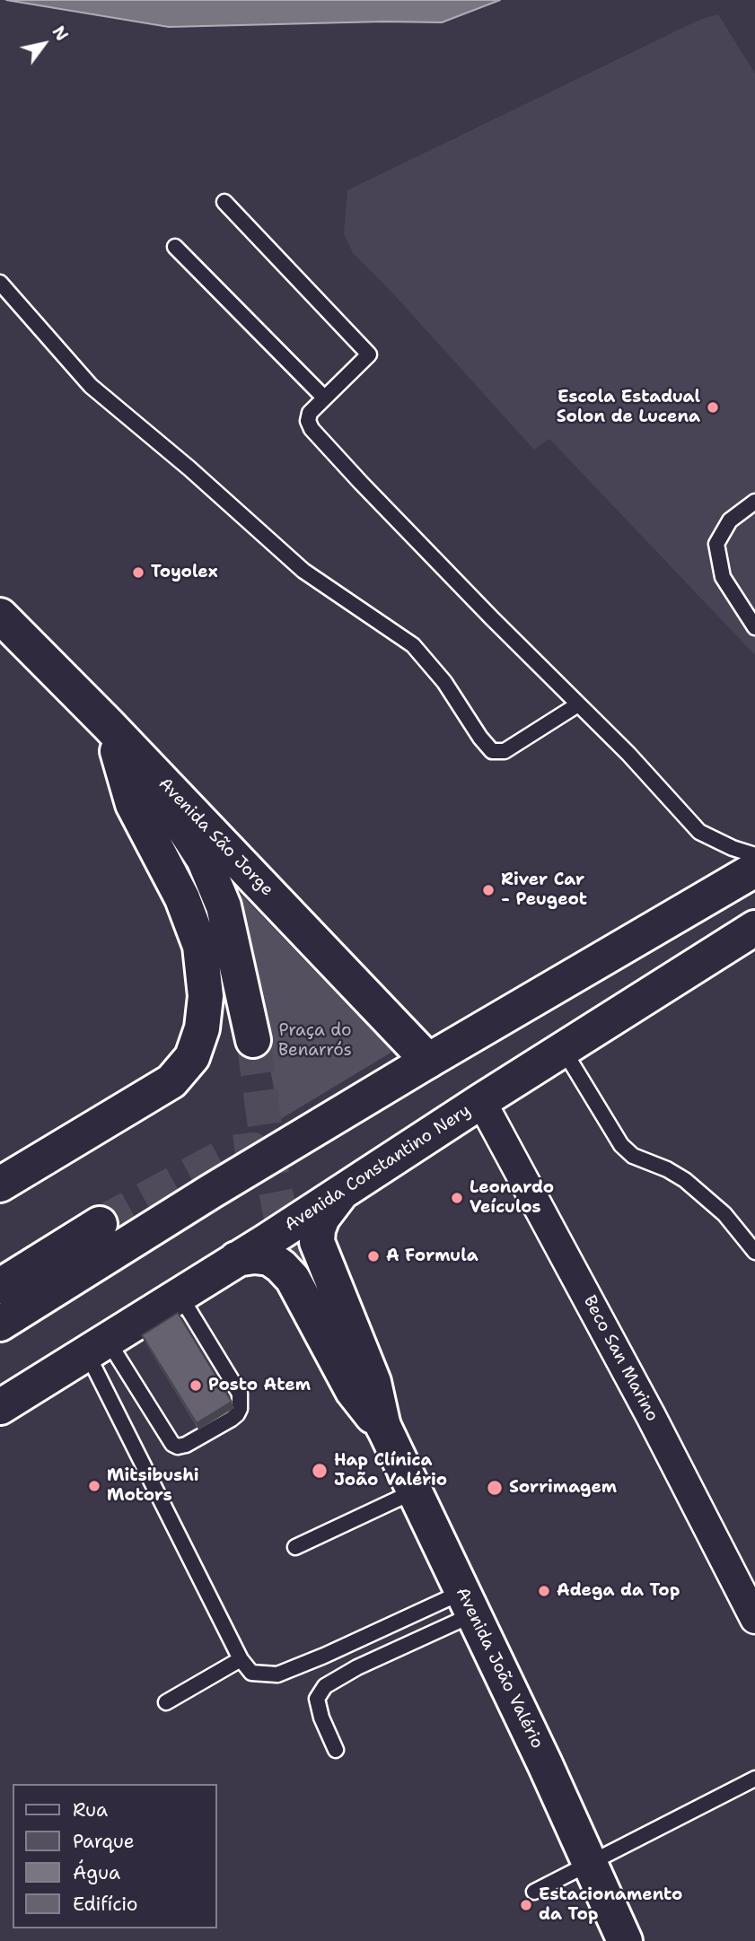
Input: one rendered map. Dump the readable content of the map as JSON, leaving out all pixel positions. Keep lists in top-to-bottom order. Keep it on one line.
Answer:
{"streets":{"main road":["Avenida São Jorge","Avenida Constantino Nery","Avenida João Valério"],"street":["Beco San Marino"]},"crossings":[["Avenida Constantino Nery","Beco San Marino"]],"parks":["Praça do Benarrós"],"places":["Escola Estadual Solon de Lucena","Toyolex","River Car - Peugeot","Leonardo Veículos","A Formula","Posto Atem","Hap Clínica João Valério","Mitsibushi Motors","Sorrimagem","Adega da Top","Estacionamento da Top"],"legend":["Rua","Parque","Água","Edifício"],"north":"top right"}
